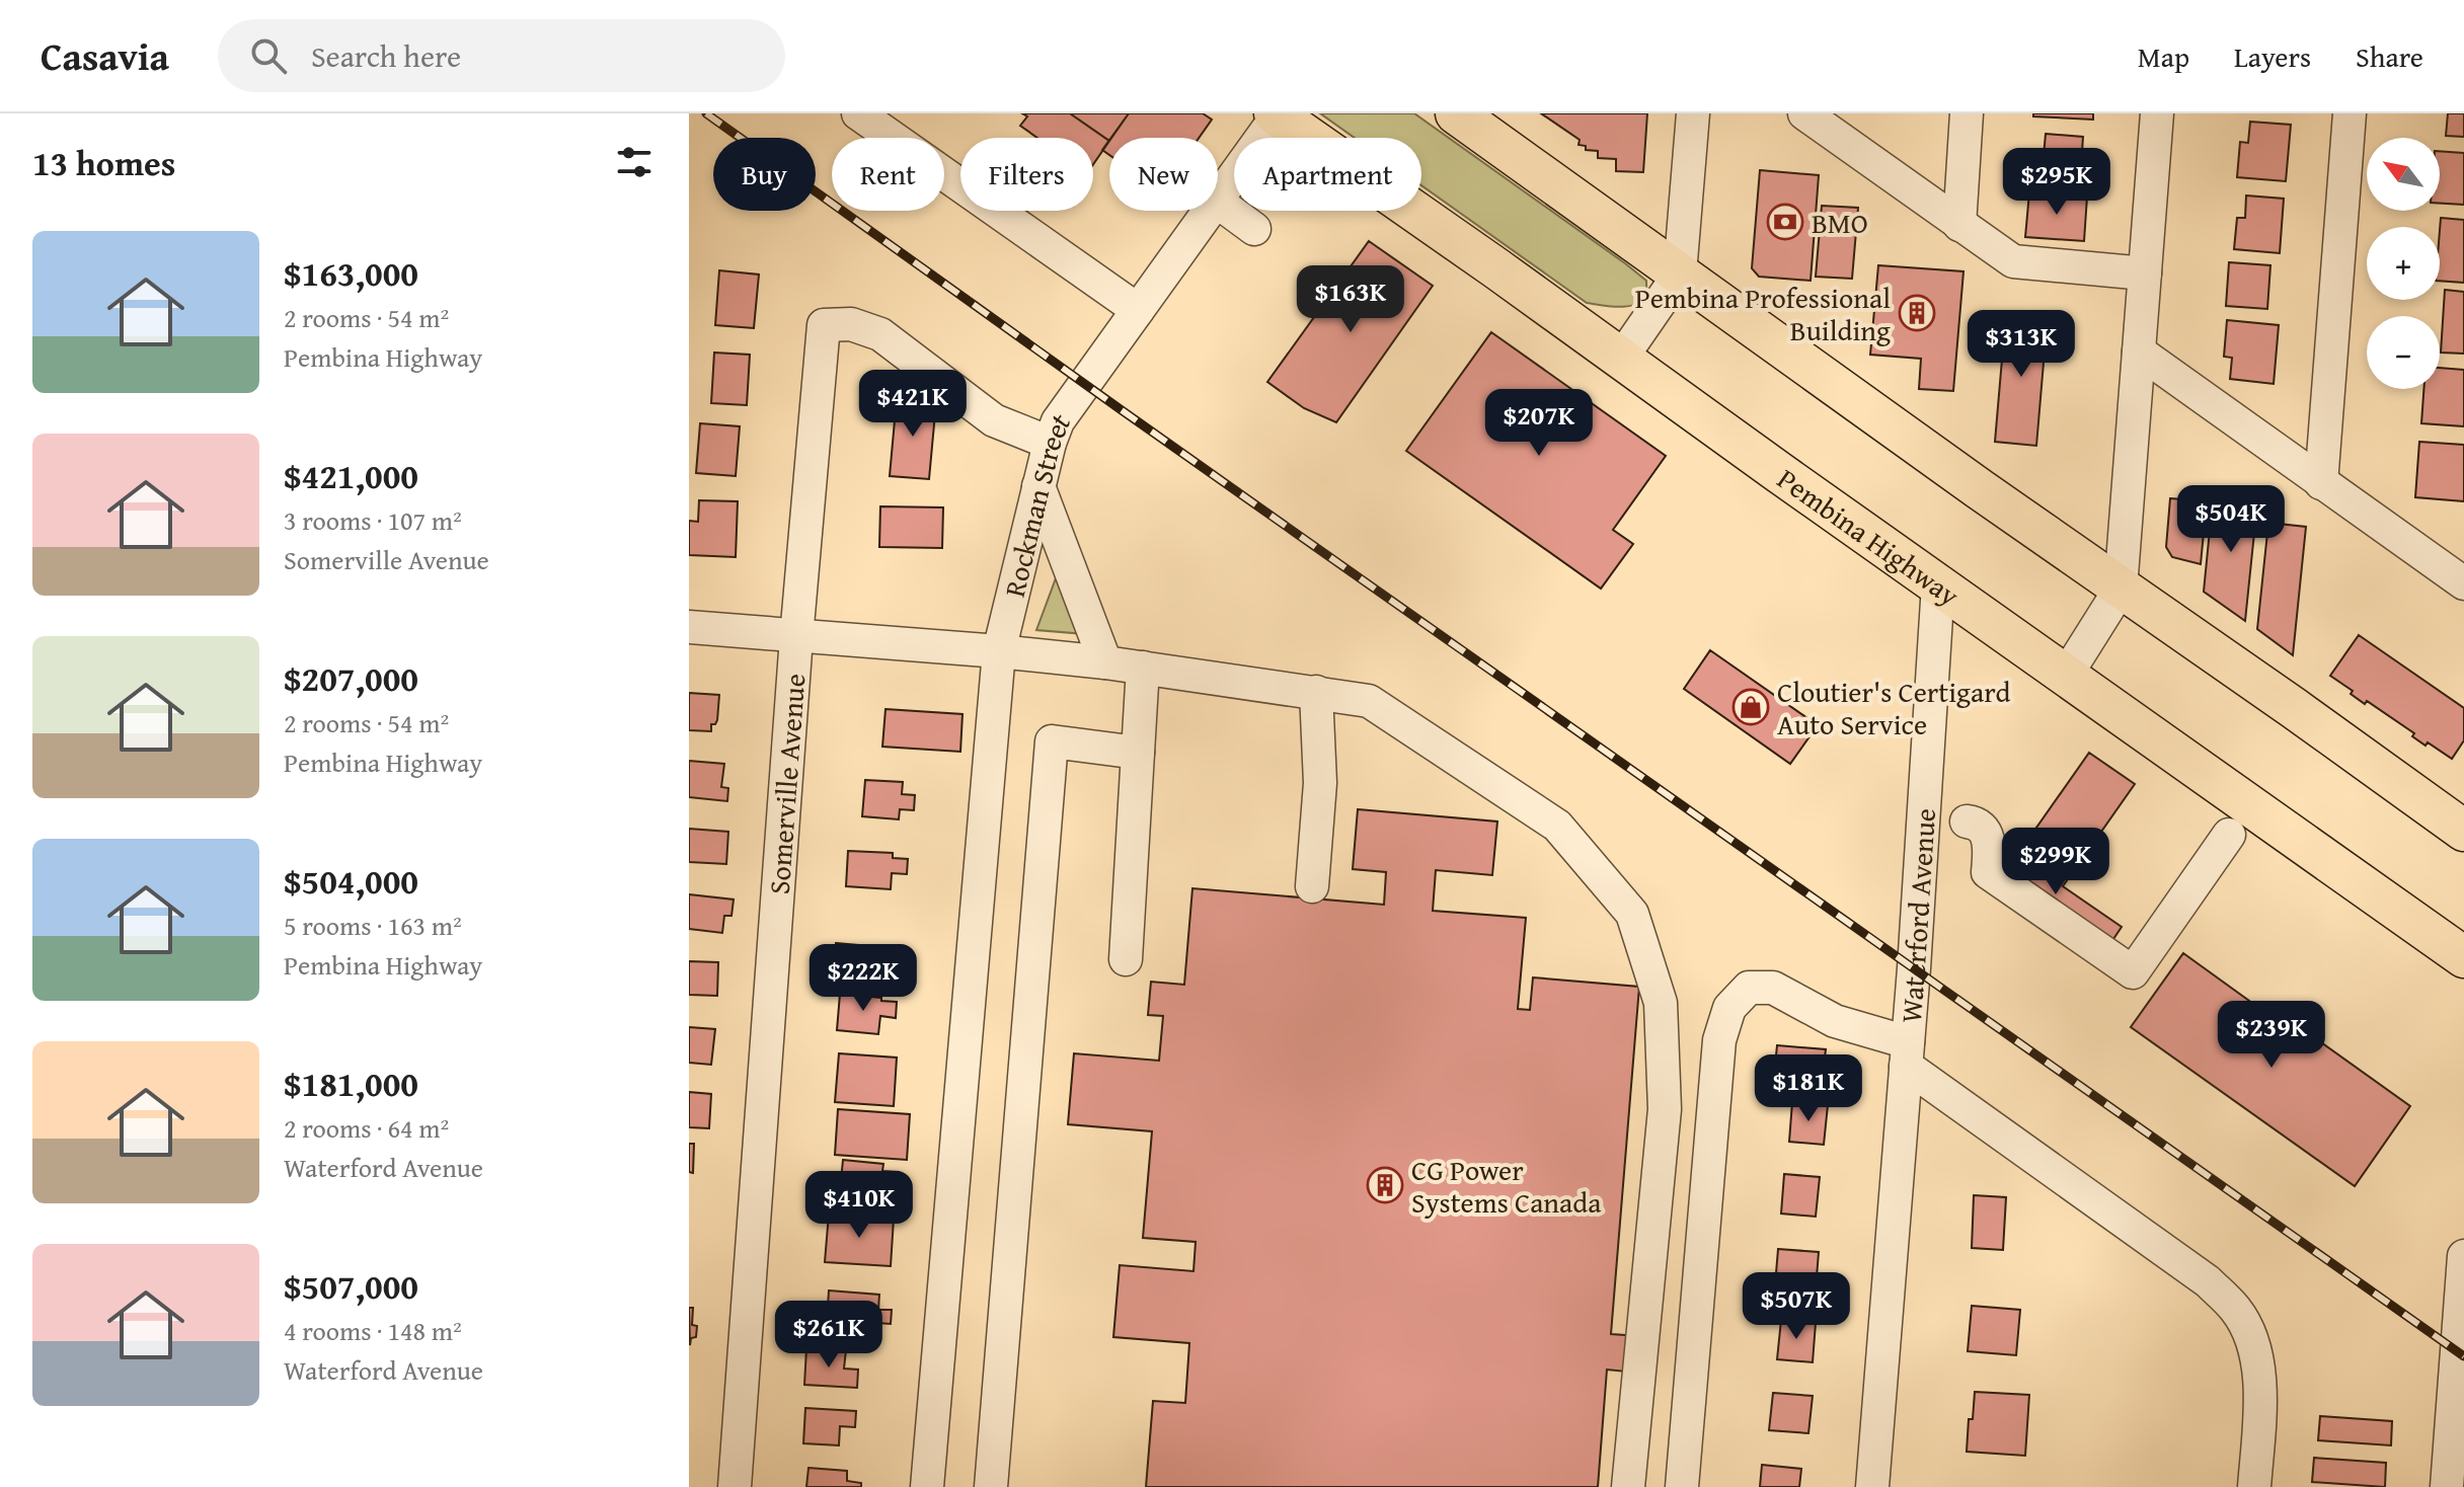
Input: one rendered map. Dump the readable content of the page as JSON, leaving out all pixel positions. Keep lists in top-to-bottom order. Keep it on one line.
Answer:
{"streets":{"main road":["Pembina Highway"],"street":["Rockman Street","Somerville Avenue","Waterford Avenue"]},"crossings":[["Rockman Street","Pembina Highway"],["Rockman Street","Somerville Avenue"],["Pembina Highway","Waterford Avenue"]],"places":{"bank":["BMO"],"building":["Pembina Professional Building","CG Power Systems Canada"],"shop":["Cloutier's Certigard Auto Service"]},"north":"top left","page":{"header":"Casavia","search":"Search here","nav":["Map","Layers","Share"],"heading":"13 homes","map_buttons":["+","−"],"chip":["Buy","Rent","Filters","New","Apartment"],"price":["$295K","$163K","$313K","$421K","$207K","$504K","$299K","$222K","$239K","$181K","$410K","$507K","$261K"],"list":[{"name":"$163,000","note":"2 rooms · 54 m² · Pembina Highway"},{"name":"$421,000","note":"3 rooms · 107 m² · Somerville Avenue"},{"name":"$207,000","note":"2 rooms · 54 m² · Pembina Highway"},{"name":"$504,000","note":"5 rooms · 163 m² · Pembina Highway"},{"name":"$181,000","note":"2 rooms · 64 m² · Waterford Avenue"},{"name":"$507,000","note":"4 rooms · 148 m² · Waterford Avenue"}]}}
